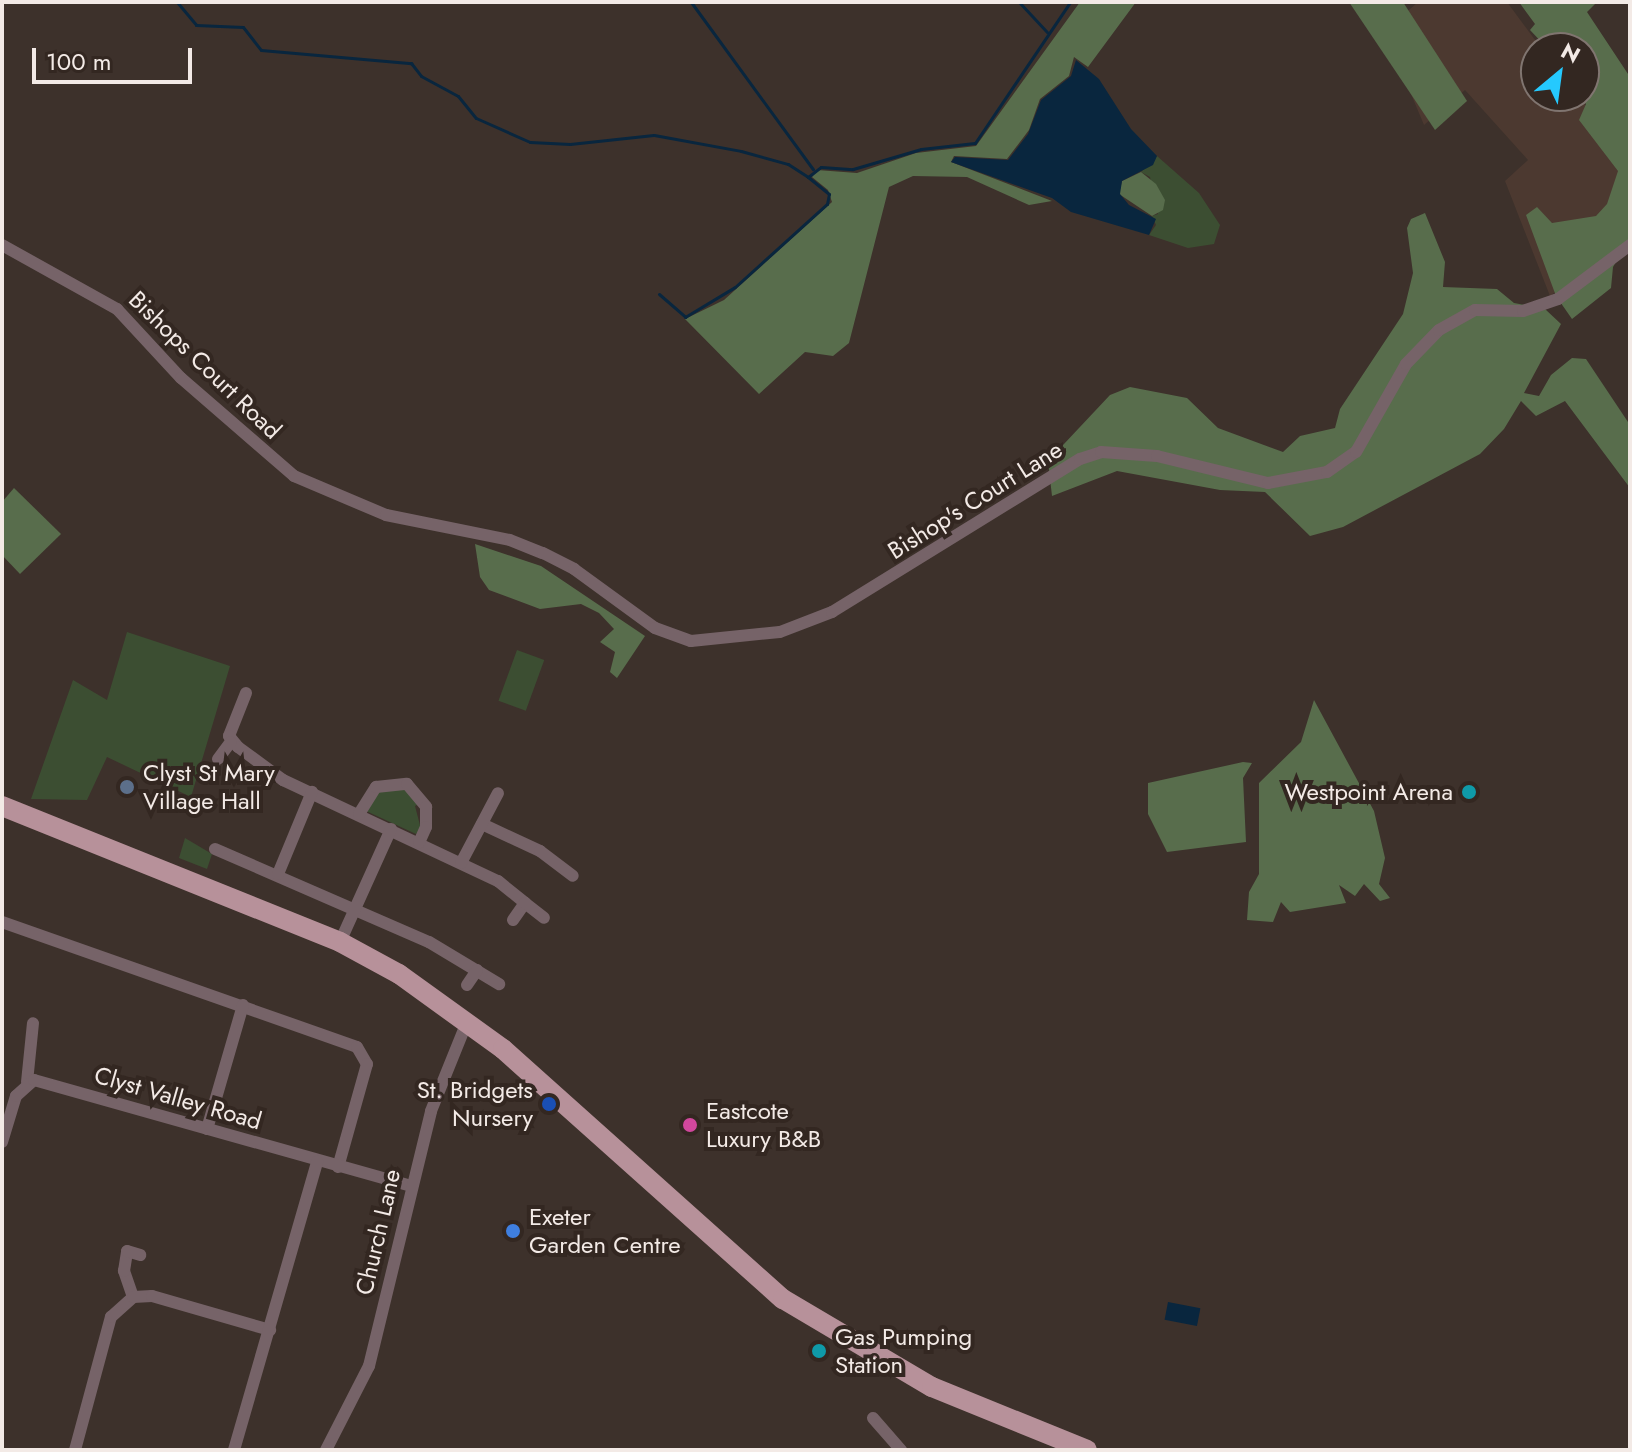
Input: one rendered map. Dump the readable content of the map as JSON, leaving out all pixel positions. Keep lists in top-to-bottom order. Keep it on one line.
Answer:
{"streets":{"street":["Bishops Court Road","Bishop's Court Lane","Clyst Valley Road","Church Lane"]},"crossings":[["Bishops Court Road","Bishop's Court Lane"],["Clyst Valley Road","Church Lane"]],"places":["Clyst St Mary Village Hall","Westpoint Arena","St. Bridgets Nursery","Eastcote Luxury B&B","Exeter Garden Centre","Gas Pumping Station"],"scale_bar":"100 m","north":"top right"}
